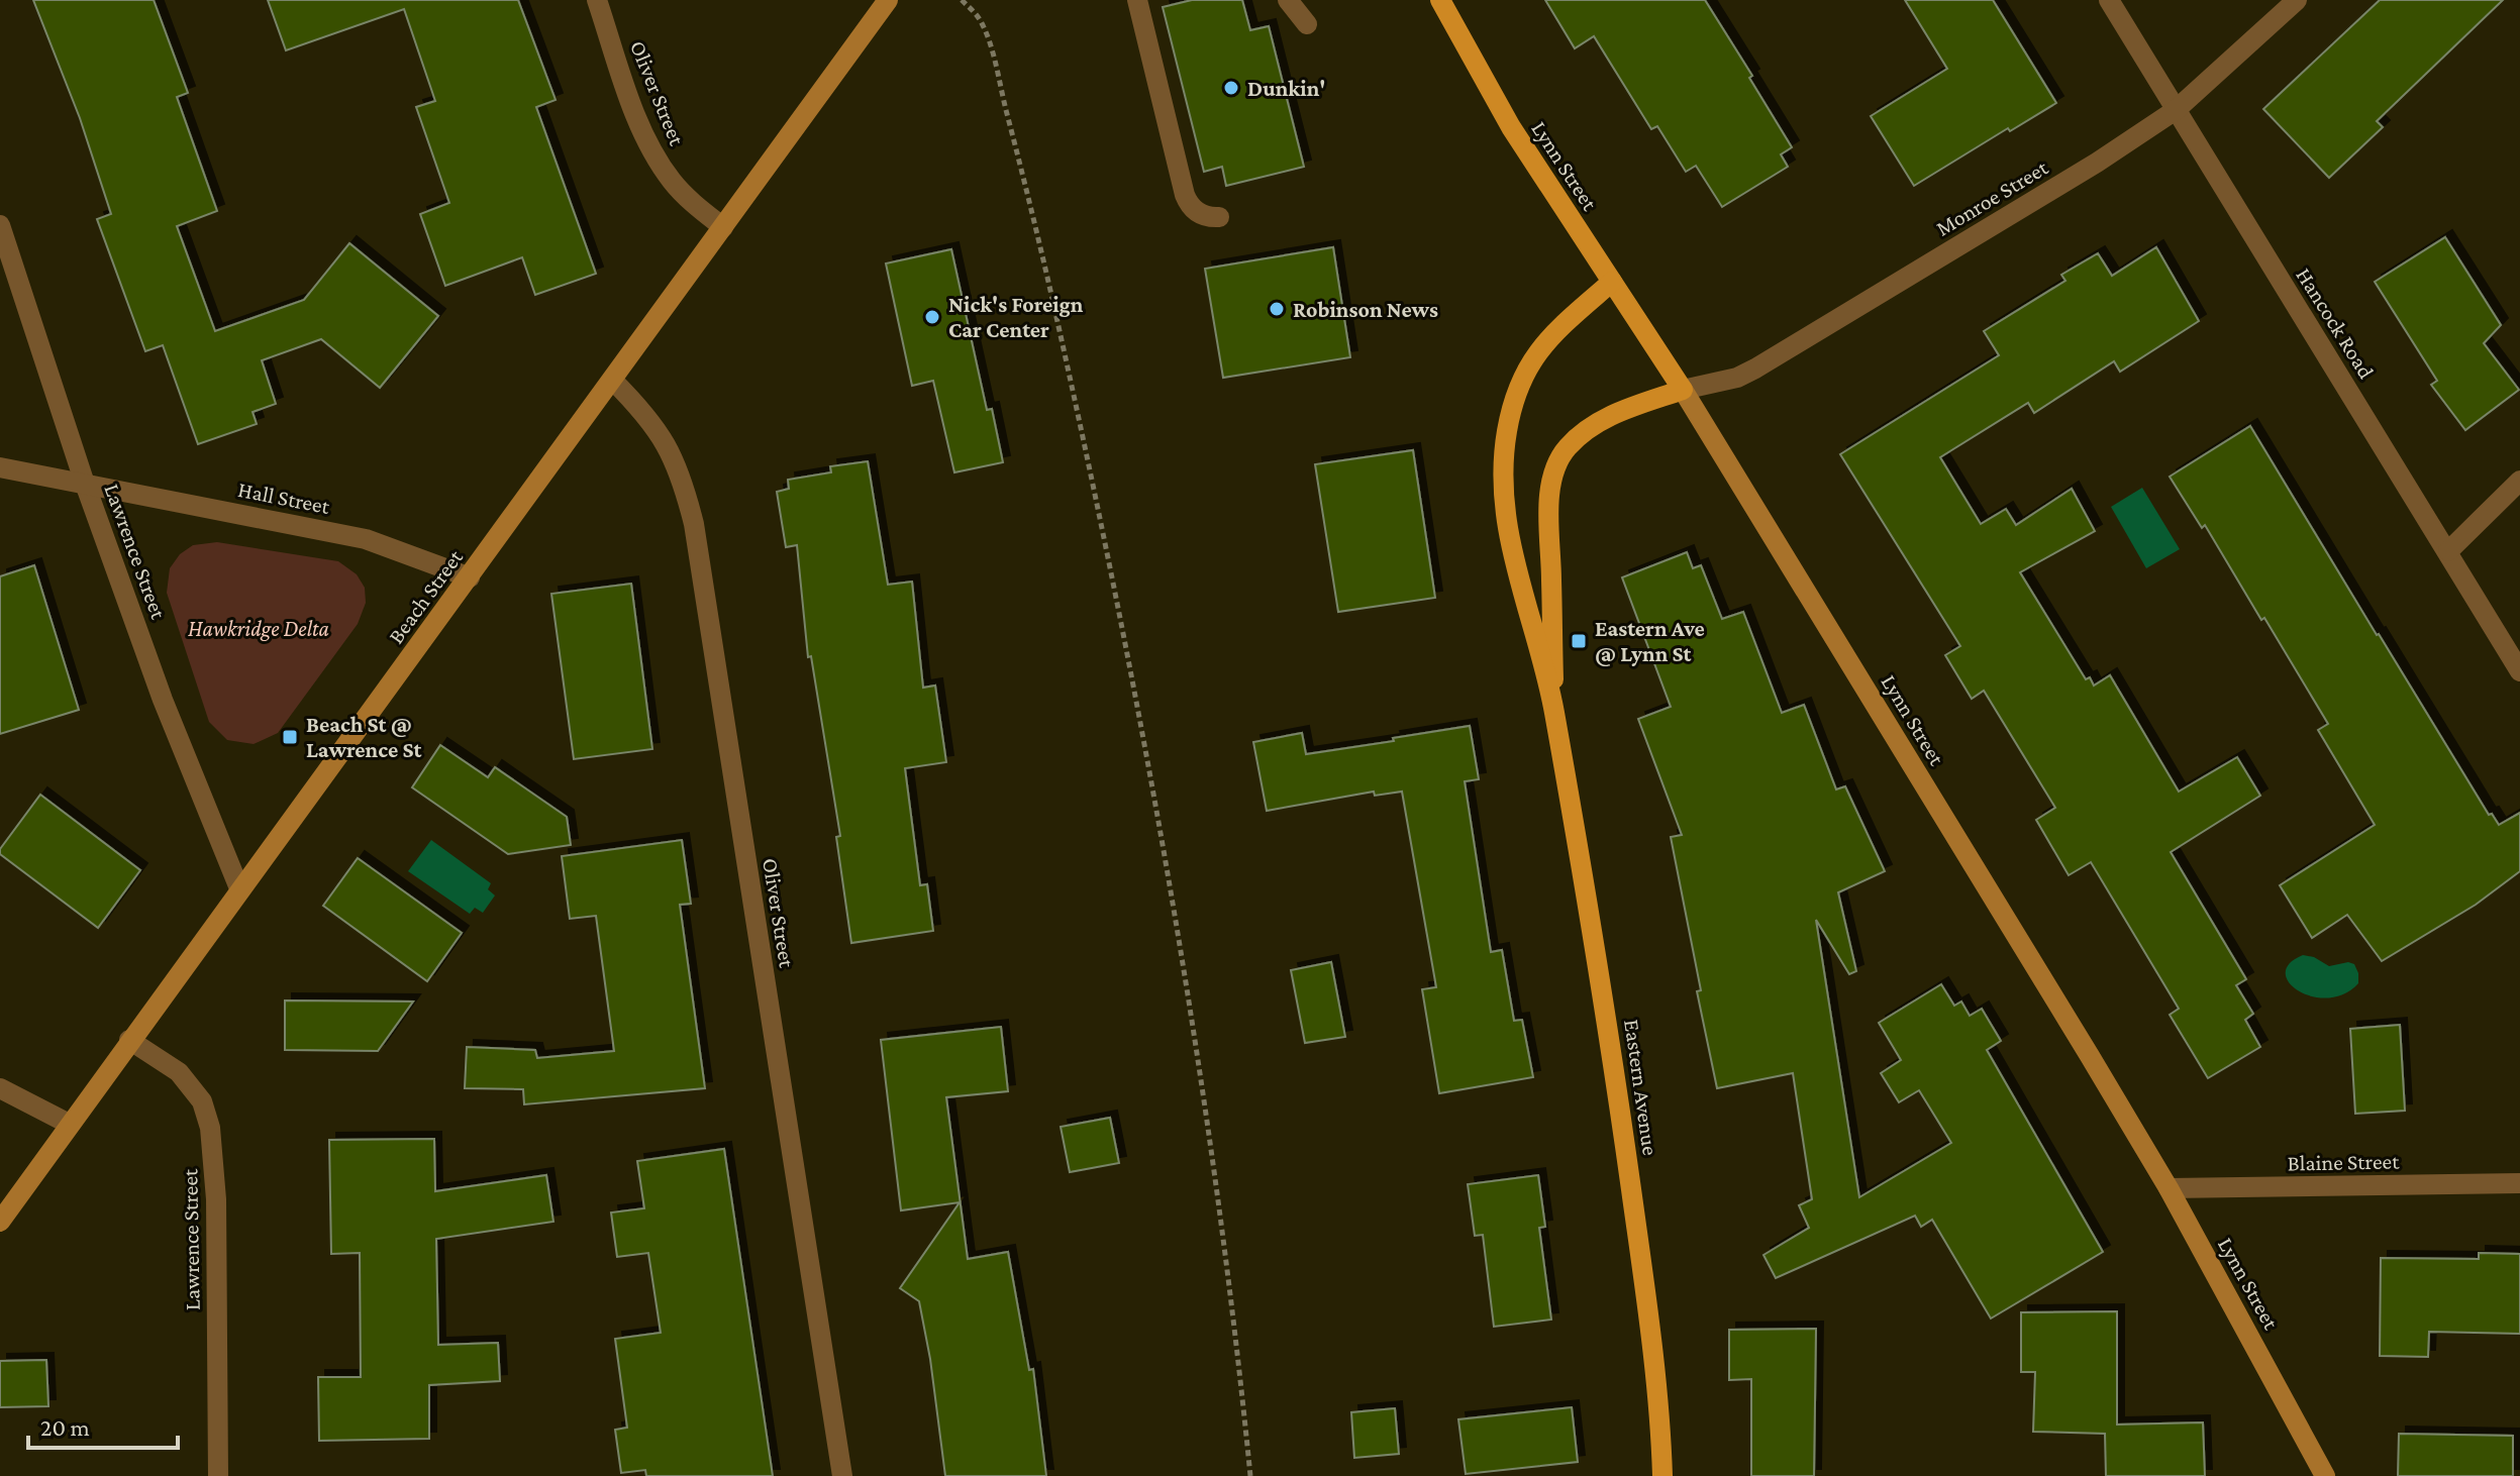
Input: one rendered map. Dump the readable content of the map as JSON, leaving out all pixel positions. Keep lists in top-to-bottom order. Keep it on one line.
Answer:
{"streets":{"main road":["Lynn Street","Beach Street","Eastern Avenue"],"street":["Oliver Street","Monroe Street","Hancock Road","Hall Street","Lawrence Street","Blaine Street"]},"crossings":[["Oliver Street","Beach Street"],["Lynn Street","Monroe Street"],["Lynn Street","Eastern Avenue"],["Lynn Street","Blaine Street"],["Monroe Street","Hancock Road"],["Monroe Street","Eastern Avenue"],["Hall Street","Lawrence Street"],["Hall Street","Beach Street"],["Lawrence Street","Beach Street"]],"parks":["Hawkridge Delta"],"places":{"other":["Dunkin'","Robinson News","Nick's Foreign Car Center"],"transit":["Eastern Ave @ Lynn St","Beach St @ Lawrence St"]},"scale_bar":"20 m"}
